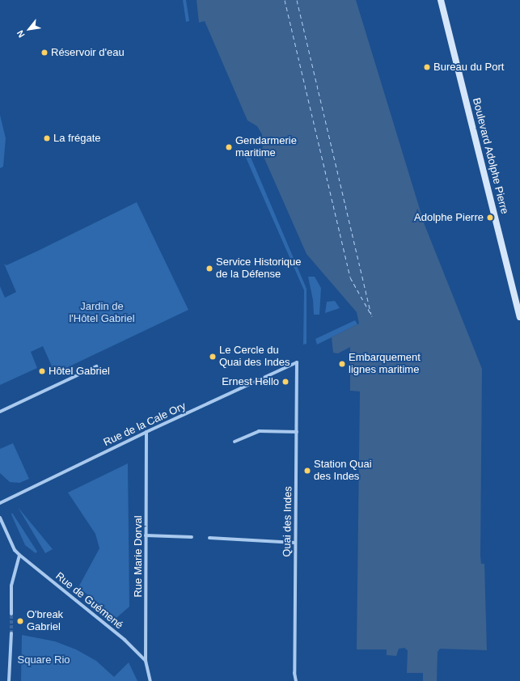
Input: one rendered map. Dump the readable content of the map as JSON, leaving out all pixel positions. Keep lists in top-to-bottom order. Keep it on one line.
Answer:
{"streets":{"street":["Boulevard Adolphe Pierre","Rue de la Cale Ory","Quai des Indes","Rue Marie Dorval","Rue de Guémené"]},"crossings":[["Rue de la Cale Ory","Quai des Indes"],["Rue de la Cale Ory","Rue Marie Dorval"],["Rue Marie Dorval","Rue de Guémené"]],"parks":["Jardin de l'Hôtel Gabriel","Square Rio"],"places":["Réservoir d'eau","Bureau du Port","La frégate","Gendarmerie maritime","Adolphe Pierre","Service Historique de la Défense","Le Cercle du Quai des Indes","Embarquement lignes maritime","Hôtel Gabriel","Ernest Hello","Station Quai des Indes","O'break Gabriel"],"north":"bottom left"}
